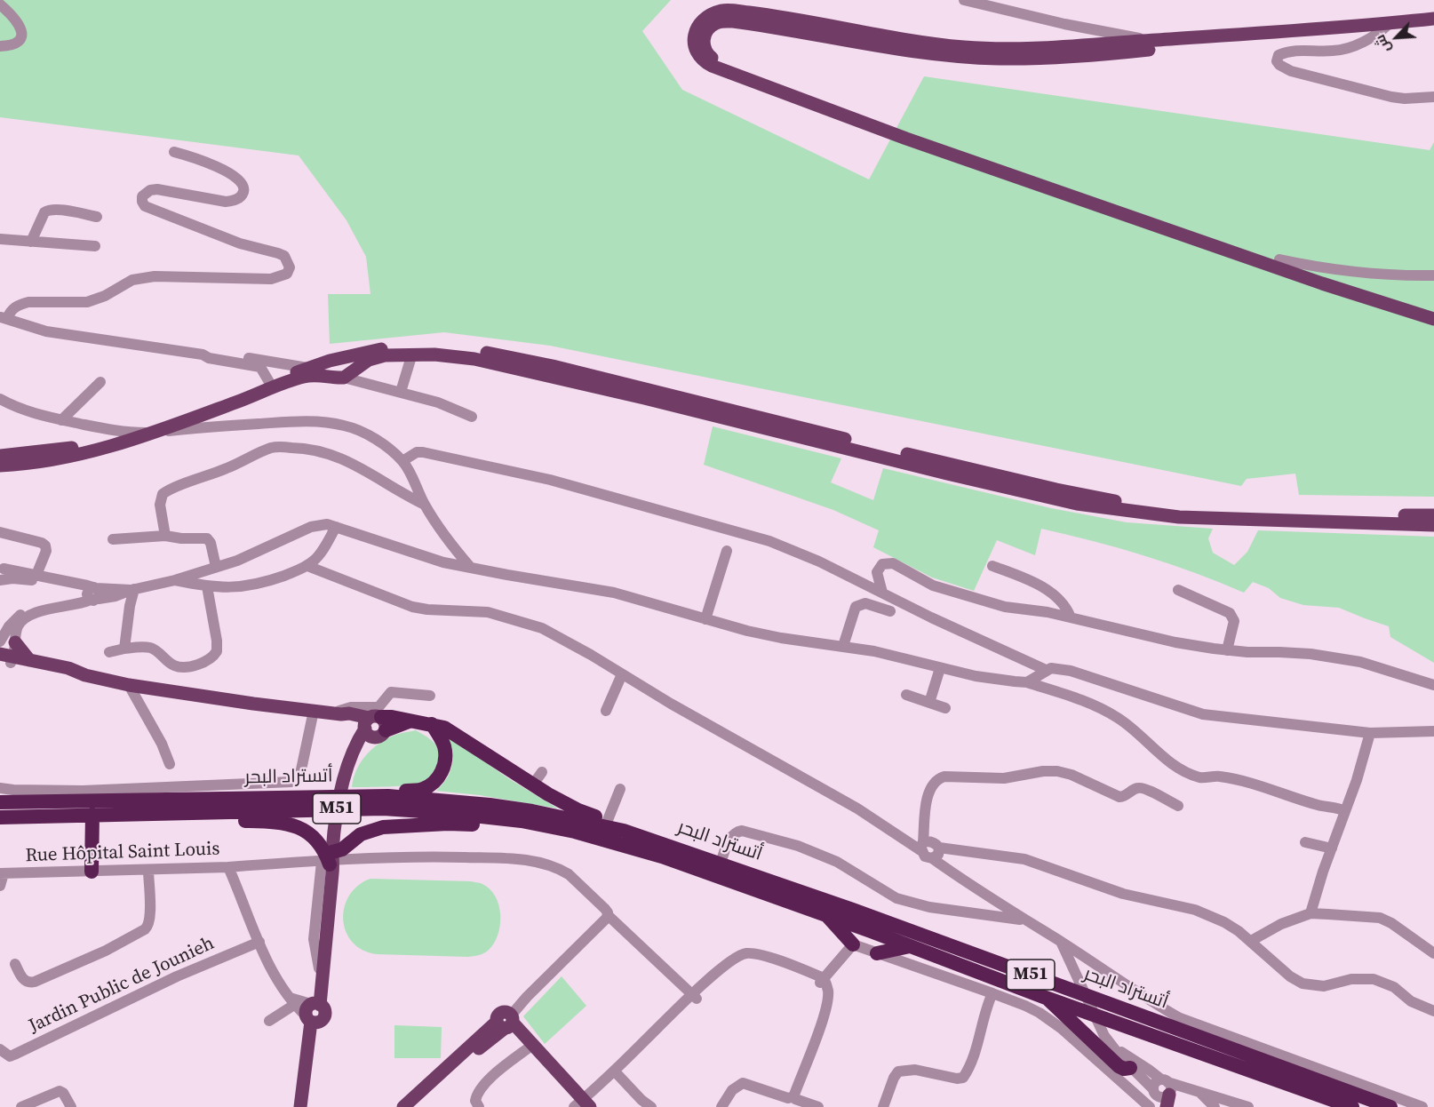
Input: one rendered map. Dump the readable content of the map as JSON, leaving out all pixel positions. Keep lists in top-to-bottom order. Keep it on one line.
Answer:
{"streets":{"highway":["أتستراد البحر","M51"],"street":["Rue Hôpital Saint Louis","Jardin Public de Jounieh"]},"crossings":[["Rue Hôpital Saint Louis","Jardin Public de Jounieh"]],"north":"bottom left"}
